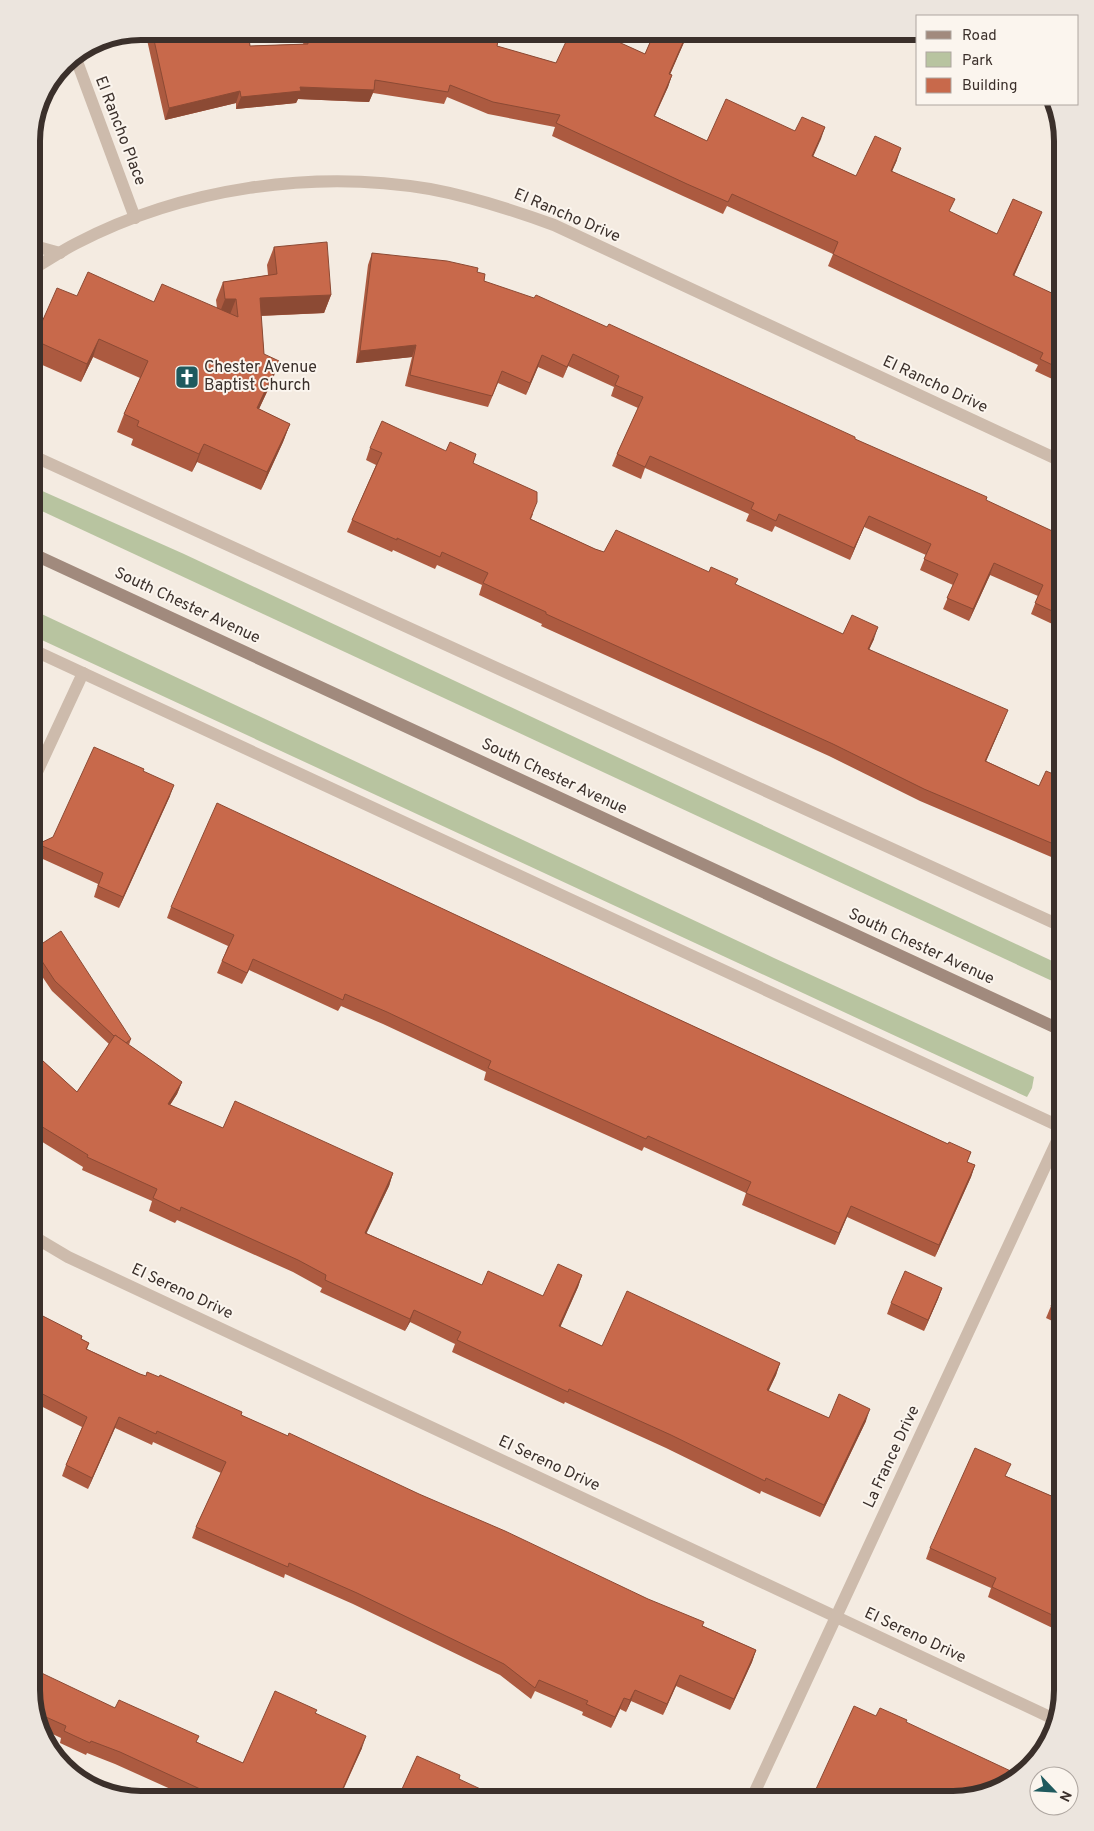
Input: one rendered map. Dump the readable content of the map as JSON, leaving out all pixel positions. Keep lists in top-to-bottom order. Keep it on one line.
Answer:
{"streets":{"main road":["South Chester Avenue"],"street":["El Rancho Place","El Rancho Drive","El Sereno Drive","La France Drive"]},"crossings":[["El Rancho Place","El Rancho Drive"],["El Sereno Drive","La France Drive"]],"places":{"church":["Chester Avenue Baptist Church"]},"legend":["Road","Park","Building"],"north":"bottom right"}
